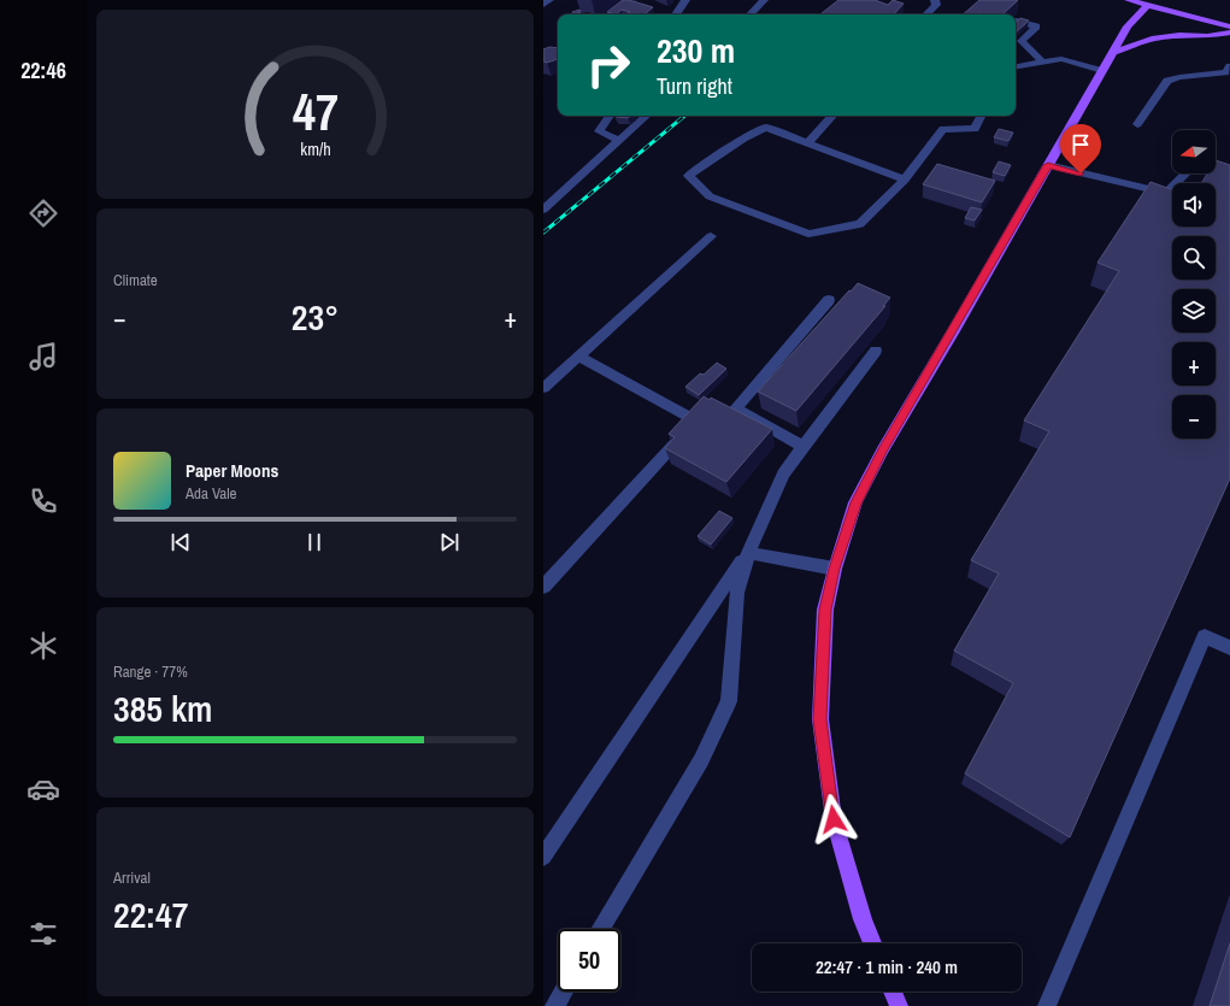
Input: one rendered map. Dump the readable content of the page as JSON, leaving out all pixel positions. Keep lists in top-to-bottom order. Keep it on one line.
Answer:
{"north":"left","page":{"tabs":"22:46","turn":["230 m","Turn right"],"map_buttons":["+","−"],"tile":["Climate",["Range · 77%","385 km"],["Arrival","22:47"]],"heat":["−","23°","+"],"song":["Paper Moons","Ada Vale"],"limit":"50","trip":"22:47 · 1 min · 240 m","gauge":["47","km/h"]}}
